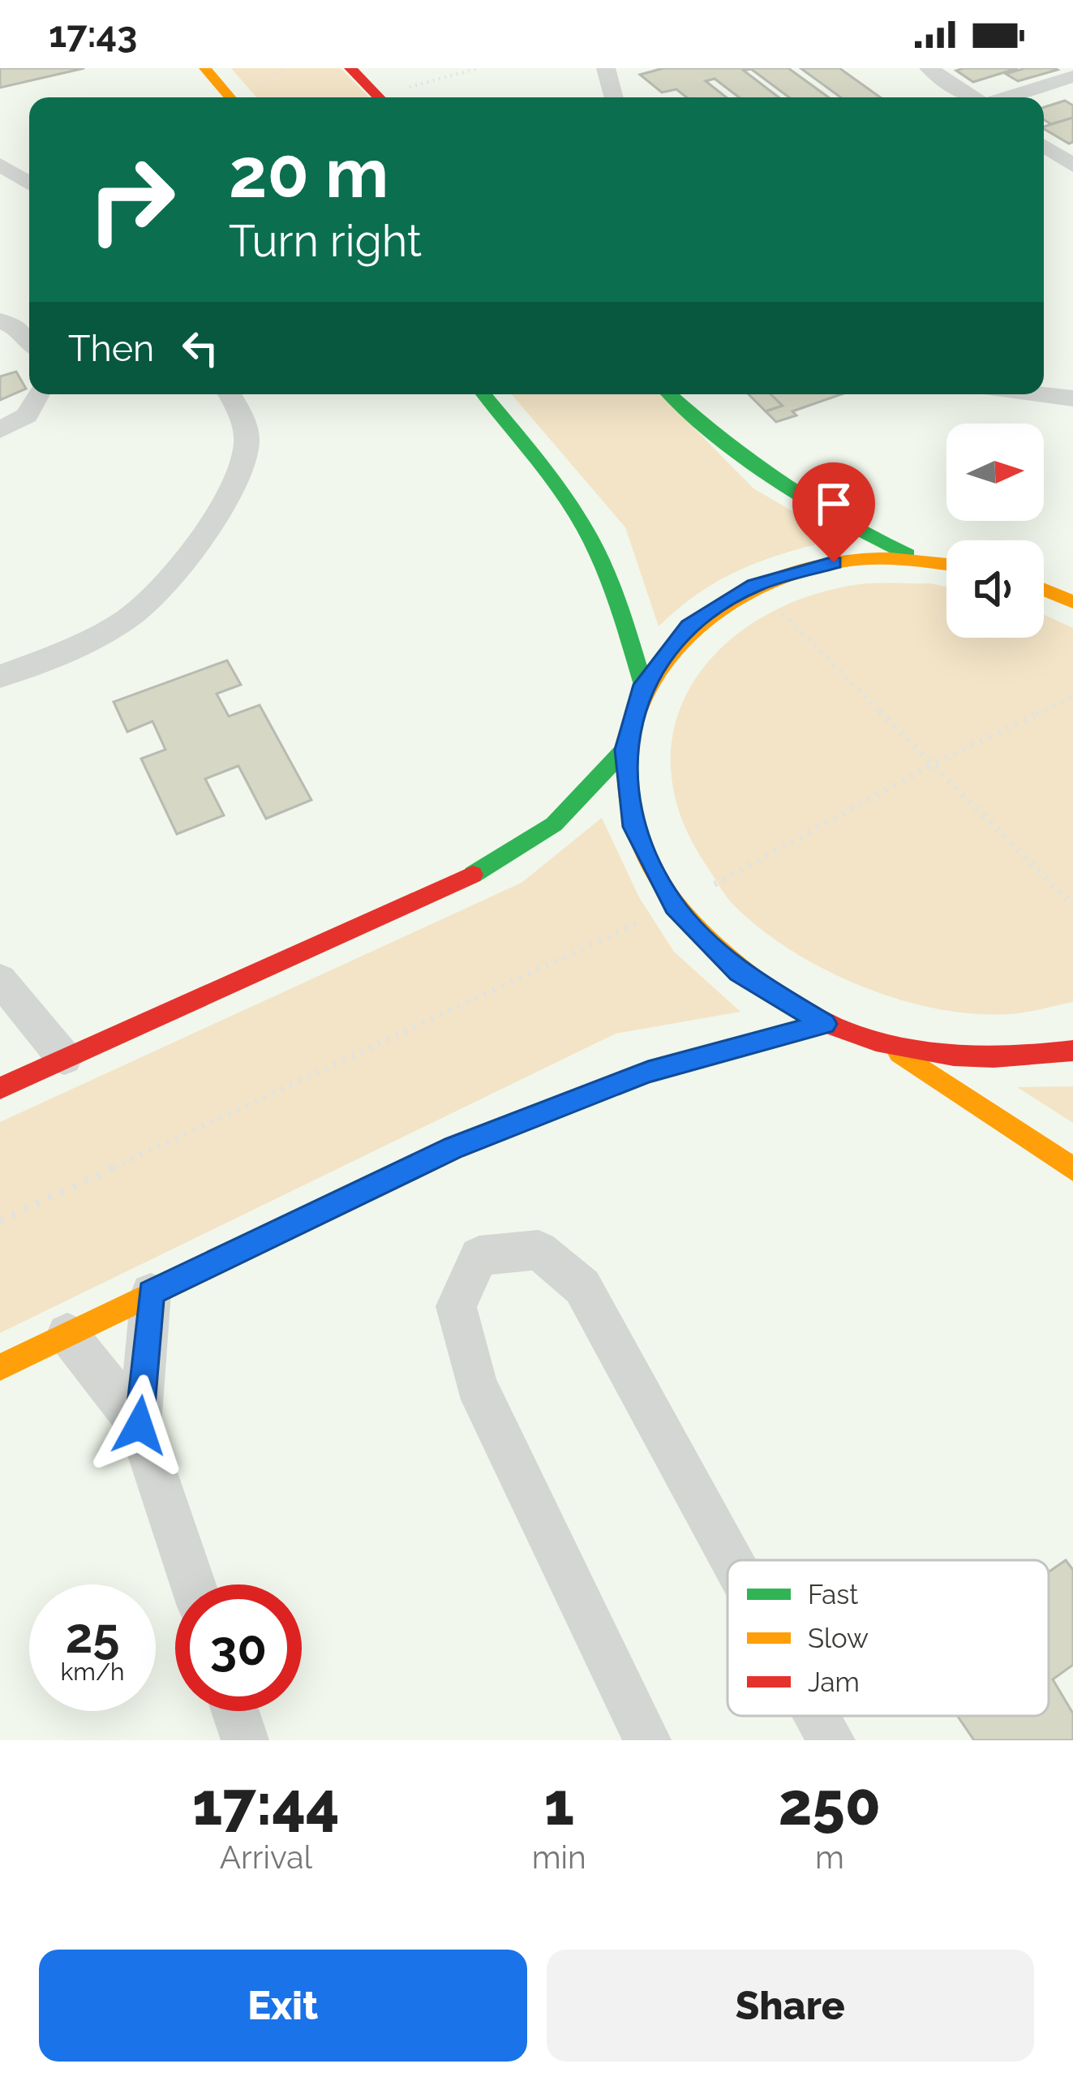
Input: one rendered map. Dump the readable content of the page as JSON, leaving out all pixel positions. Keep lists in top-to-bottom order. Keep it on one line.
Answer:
{"legend":["Fast","Slow","Jam"],"north":"right","page":{"status":"17:43","turn":["20 m","Turn right"],"then":"Then","speed":"25 km/h","limit":"30","eta":["17:44","Arrival","1","min","250","m"],"buttons":["Exit","Share"]}}
